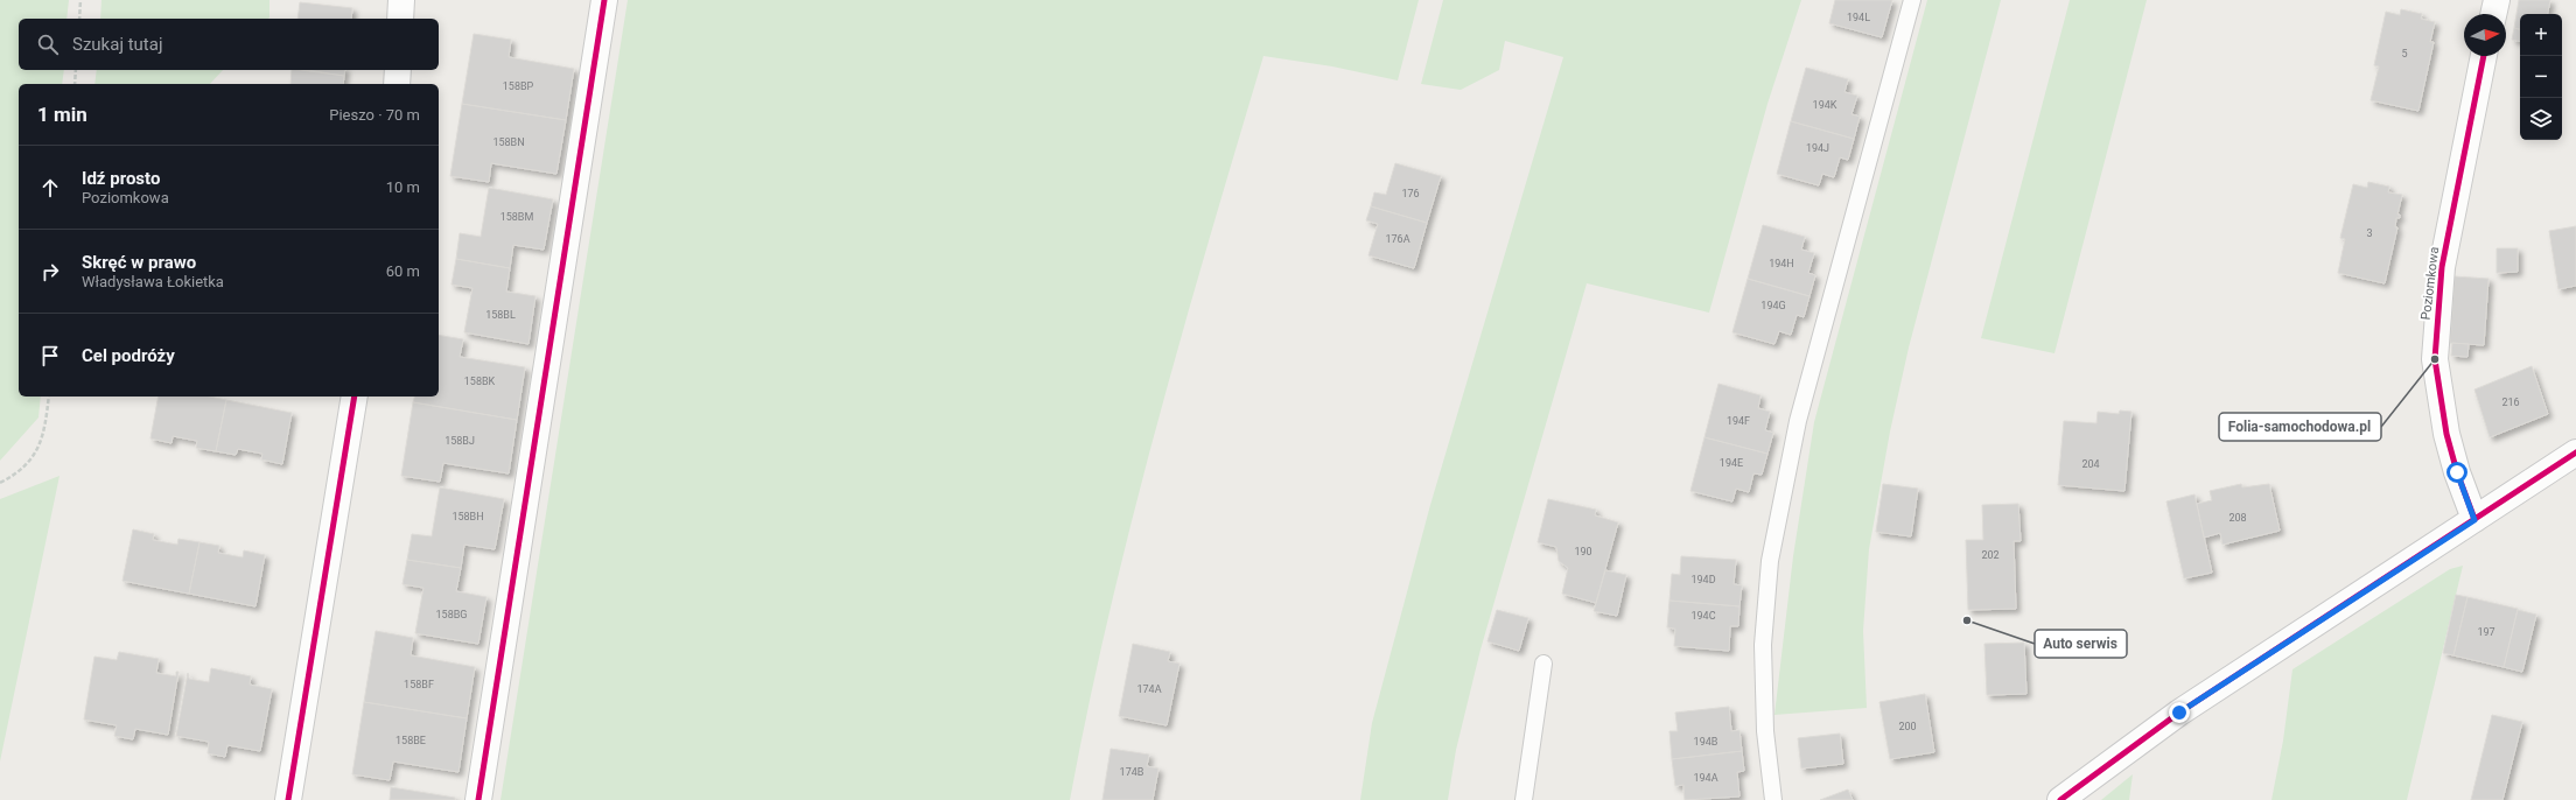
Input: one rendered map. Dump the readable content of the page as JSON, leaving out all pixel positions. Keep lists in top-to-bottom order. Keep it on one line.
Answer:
{"streets":{"street":["Poziomkowa"]},"places":["Folia-samochodowa.pl","Auto serwis"],"house_numbers":["194L","5","158BP","194K","158BN","194J","176","158BM","3","176A","194H","194G","158BL","158BK","216","194F","158BJ","194E","204","158BH","208","190","202","194D","158BG","194C","197","158BF","174A","200","158BE","194B","174B","194A"],"north":"right","page":{"map_buttons":["+","−"],"search":"Szukaj tutaj","heading":["1 min","Pieszo · 70 m"],"list":[["Idź prosto","Poziomkowa","10 m"],["Skręć w prawo","Władysława Łokietka","60 m"],"Cel podróży"]}}
